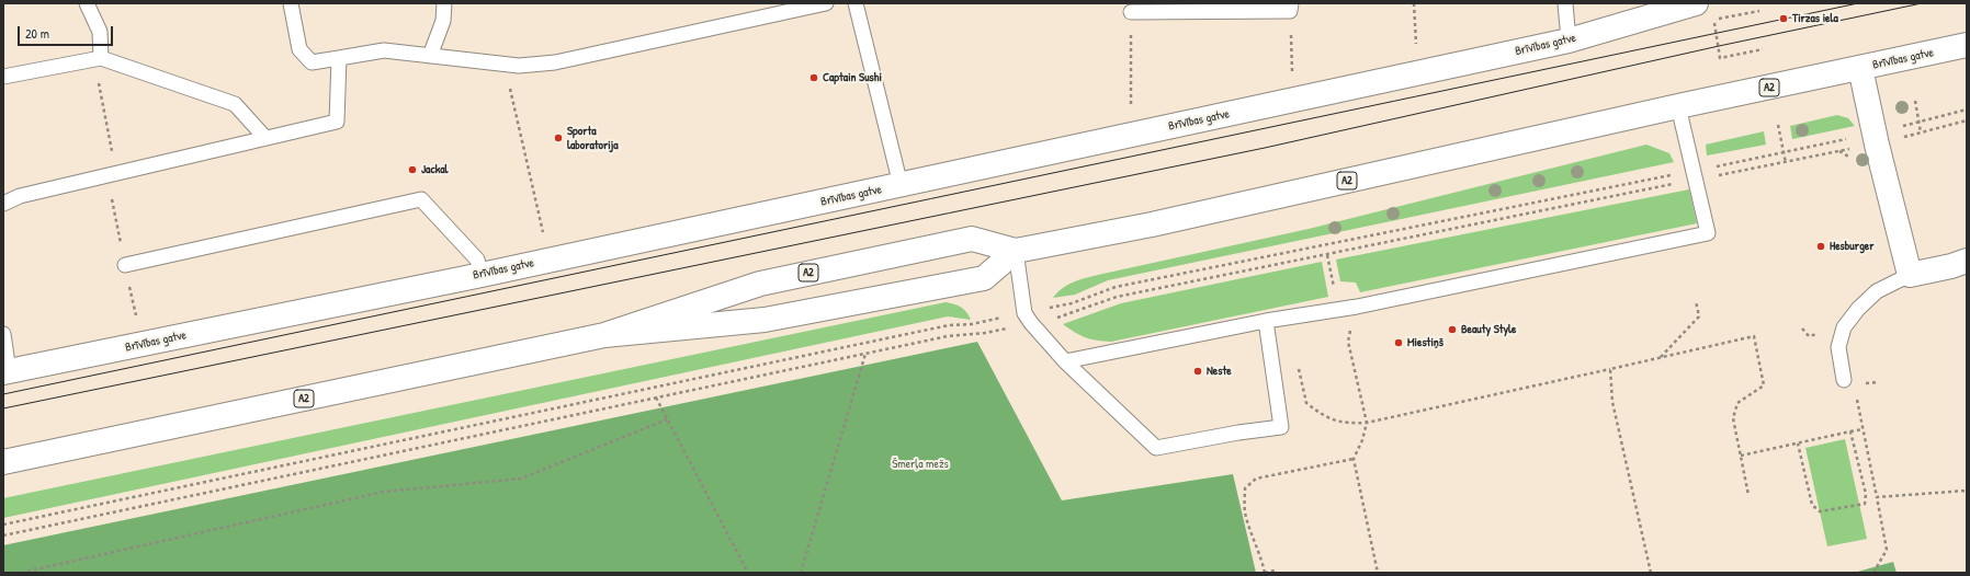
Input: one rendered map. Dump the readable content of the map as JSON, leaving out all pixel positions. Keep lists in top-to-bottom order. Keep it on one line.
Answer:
{"streets":{"main road":["Brīvības gatve","A2"]},"parks":["Šmerļa mežs"],"places":["Tirzas iela","Captain Sushi","Sporta laboratorija","Jackal","Hesburger","Beauty Style","Miestiņš","Neste"],"scale_bar":"20 m"}
